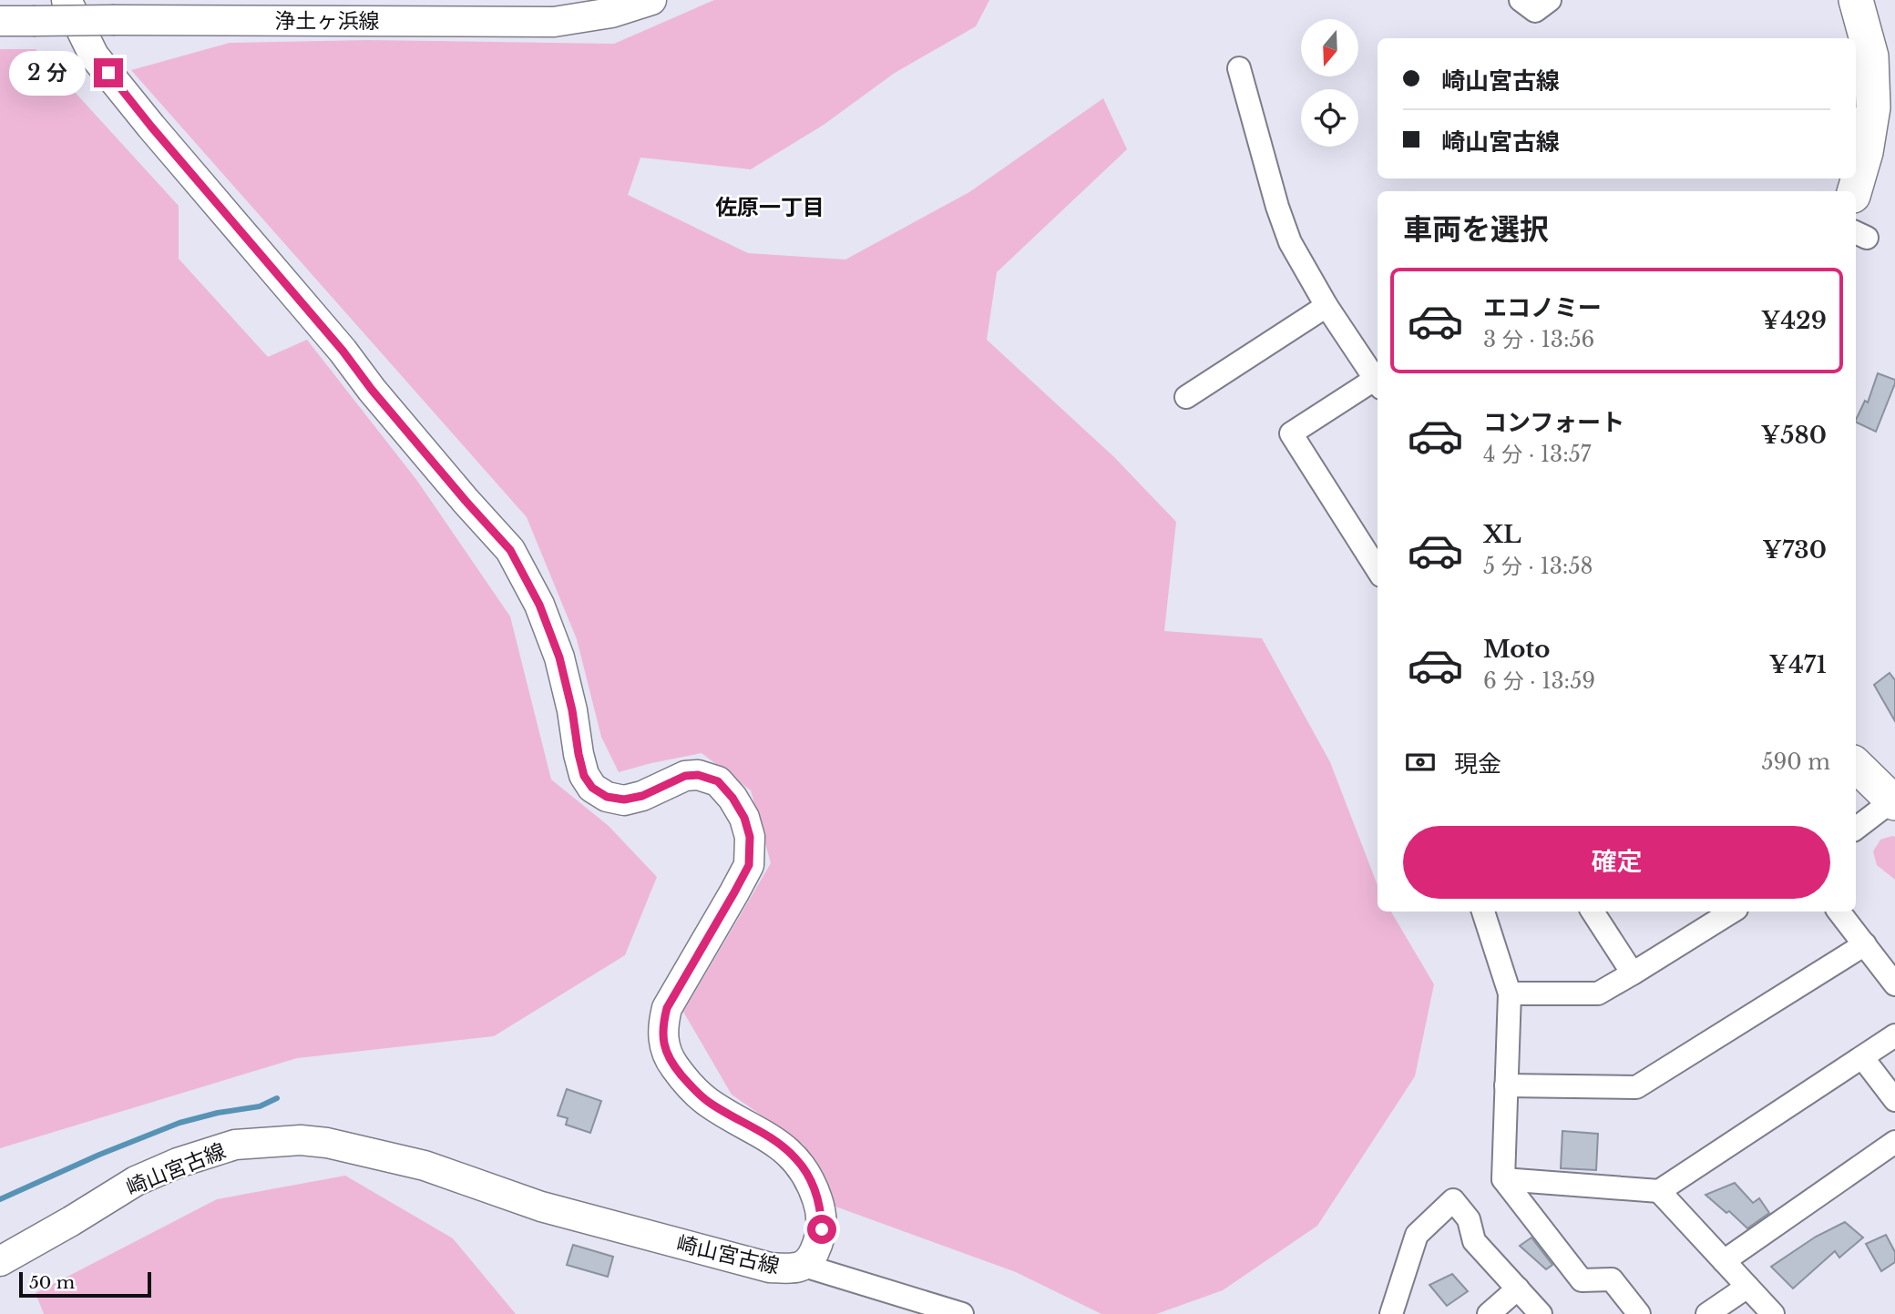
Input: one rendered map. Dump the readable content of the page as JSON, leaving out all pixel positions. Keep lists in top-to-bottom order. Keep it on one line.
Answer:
{"streets":{"main road":["浄土ヶ浜線","崎山宮古線"]},"districts":["佐原一丁目"],"scale_bar":"50 m","north":"bottom","page":{"banner":["崎山宮古線","崎山宮古線"],"bubble":"2 分","heading":"車両を選択","list":[{"name":"エコノミー","note":"3 分 · 13:56","value":"¥429"},{"name":"コンフォート","note":"4 分 · 13:57","value":"¥580"},{"name":"XL","note":"5 分 · 13:58","value":"¥730"},{"name":"Moto","note":"6 分 · 13:59","value":"¥471"}],"pay":["現金","590 m"],"buttons":"確定","scale":"50 m"}}
